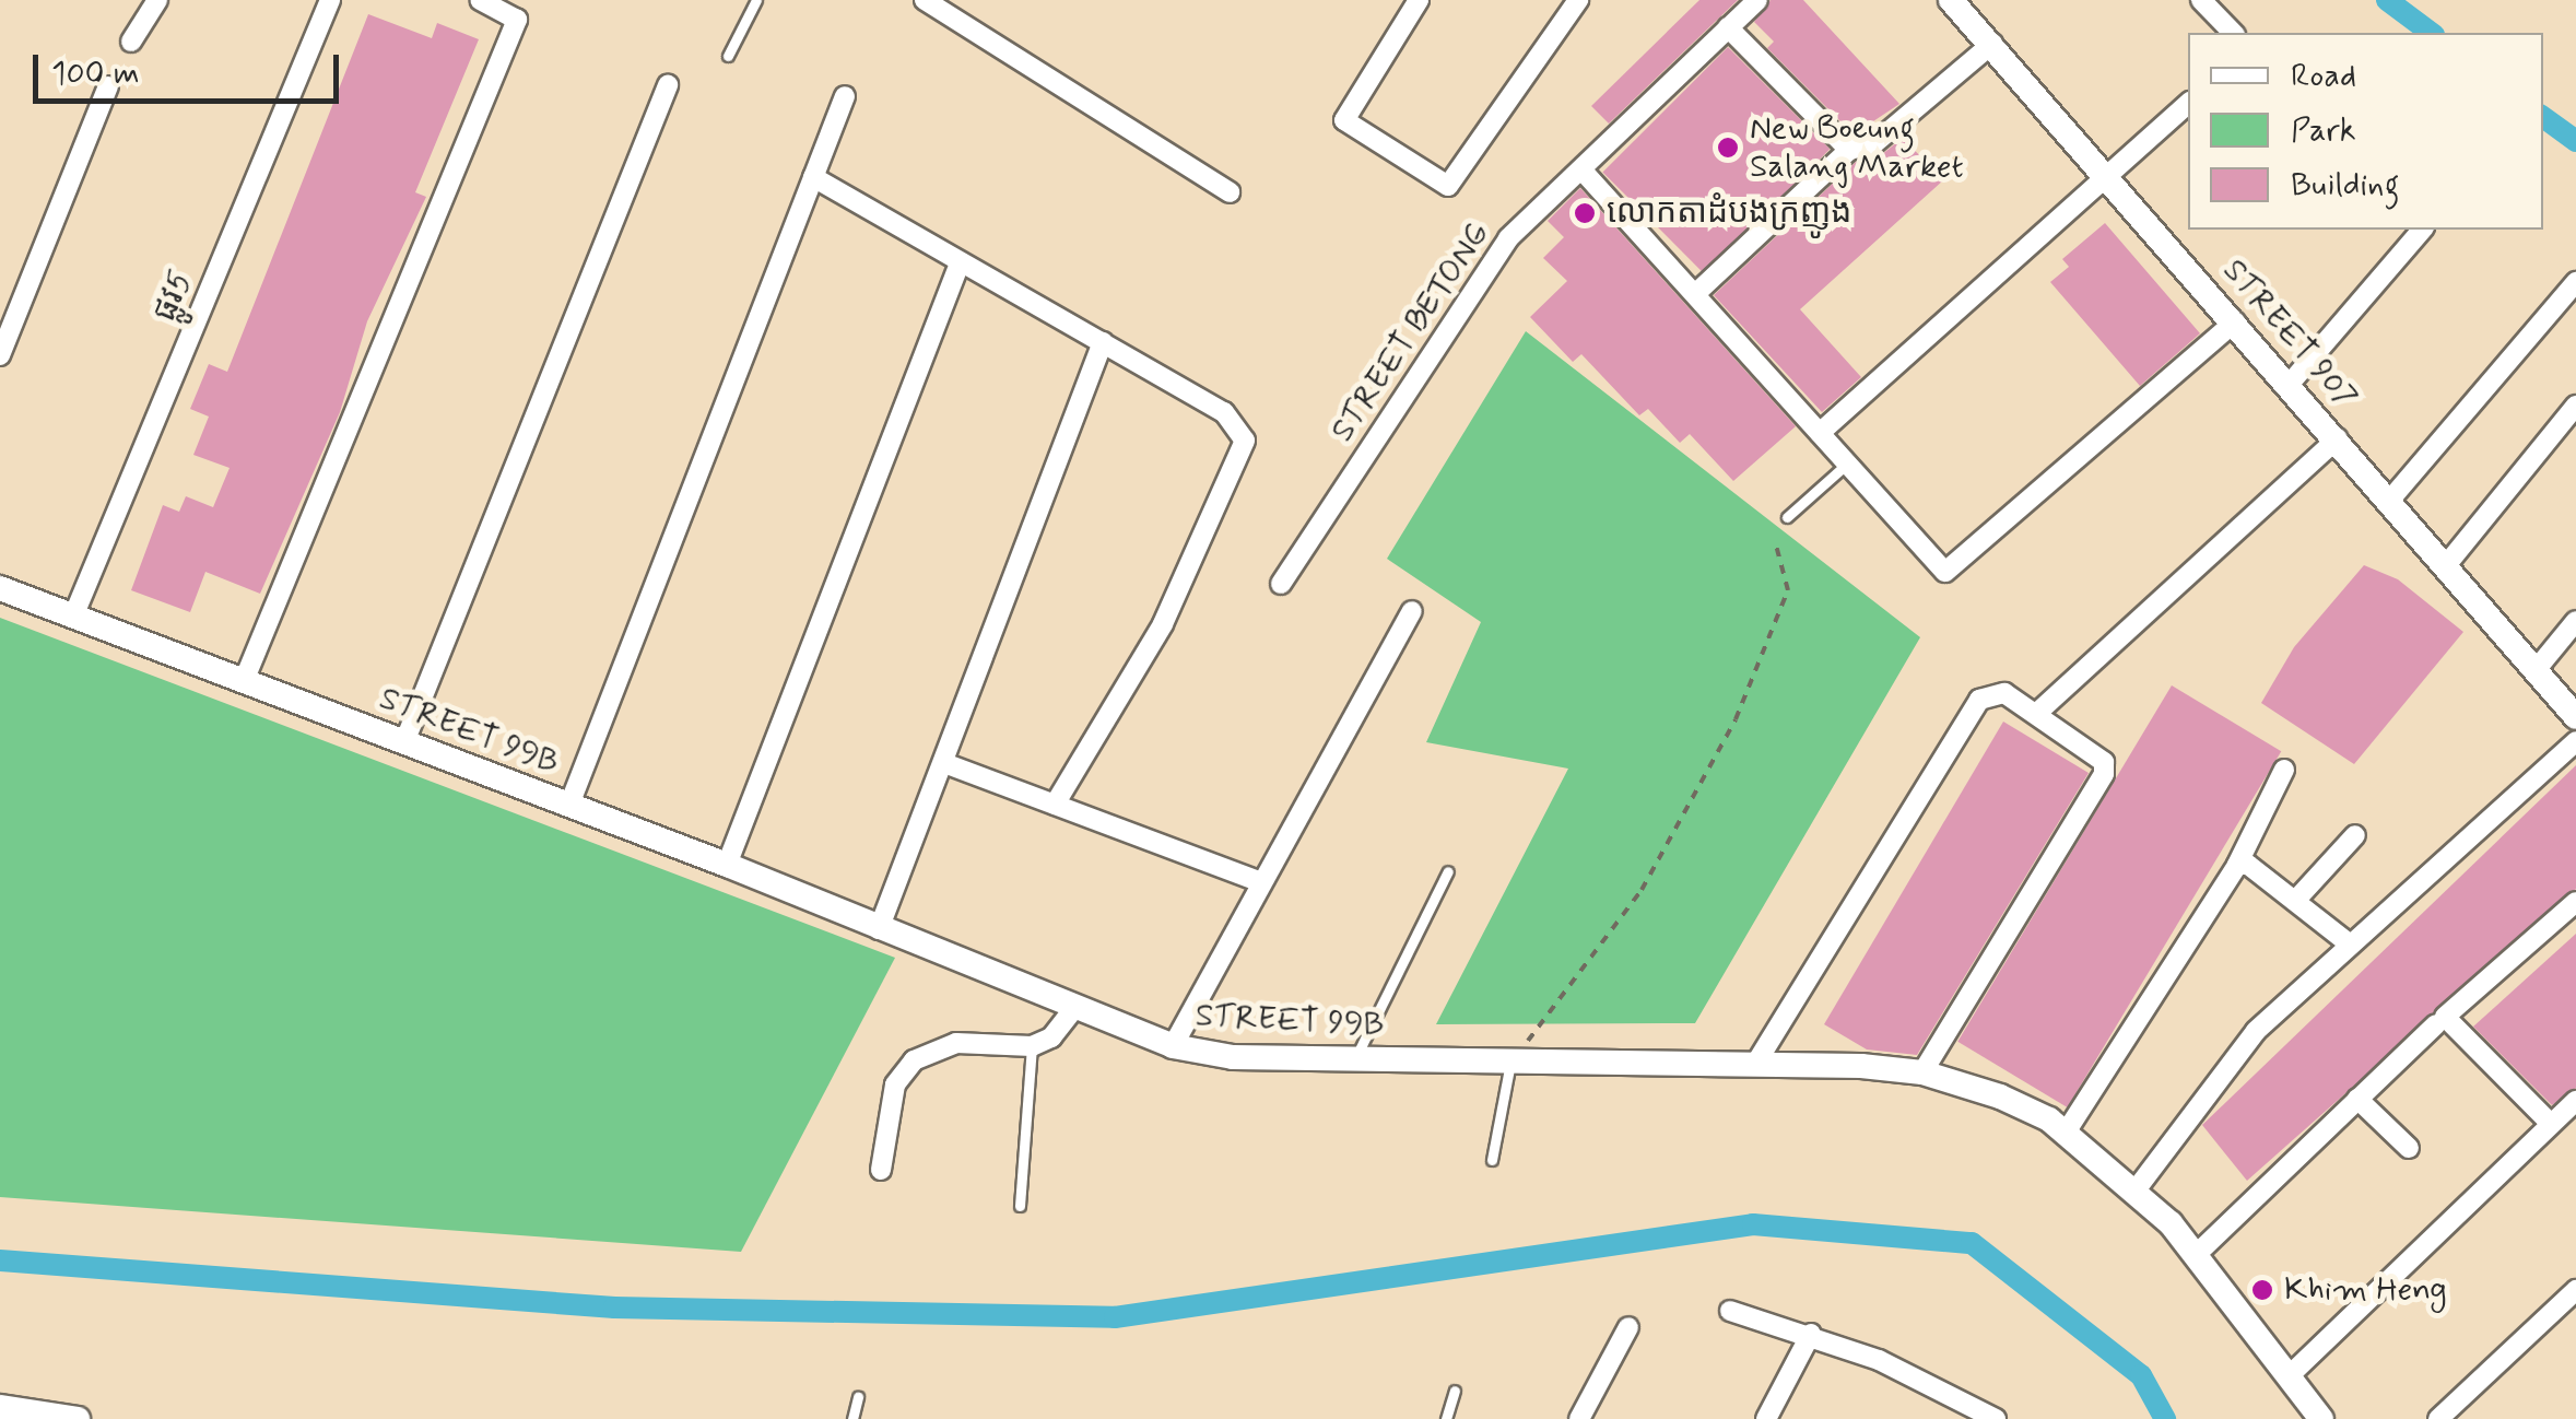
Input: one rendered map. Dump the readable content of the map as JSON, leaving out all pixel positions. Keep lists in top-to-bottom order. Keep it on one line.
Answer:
{"streets":{"street":["ផ្លូវ5","STREET BETONG","STREET 907","STREET 99B"]},"crossings":[["ផ្លូវ5","STREET 99B"]],"places":["New Boeung Salang Market","លោកតាដំបងក្រញូង","Khim Heng"],"legend":["Road","Park","Building"],"scale_bar":"100 m"}
